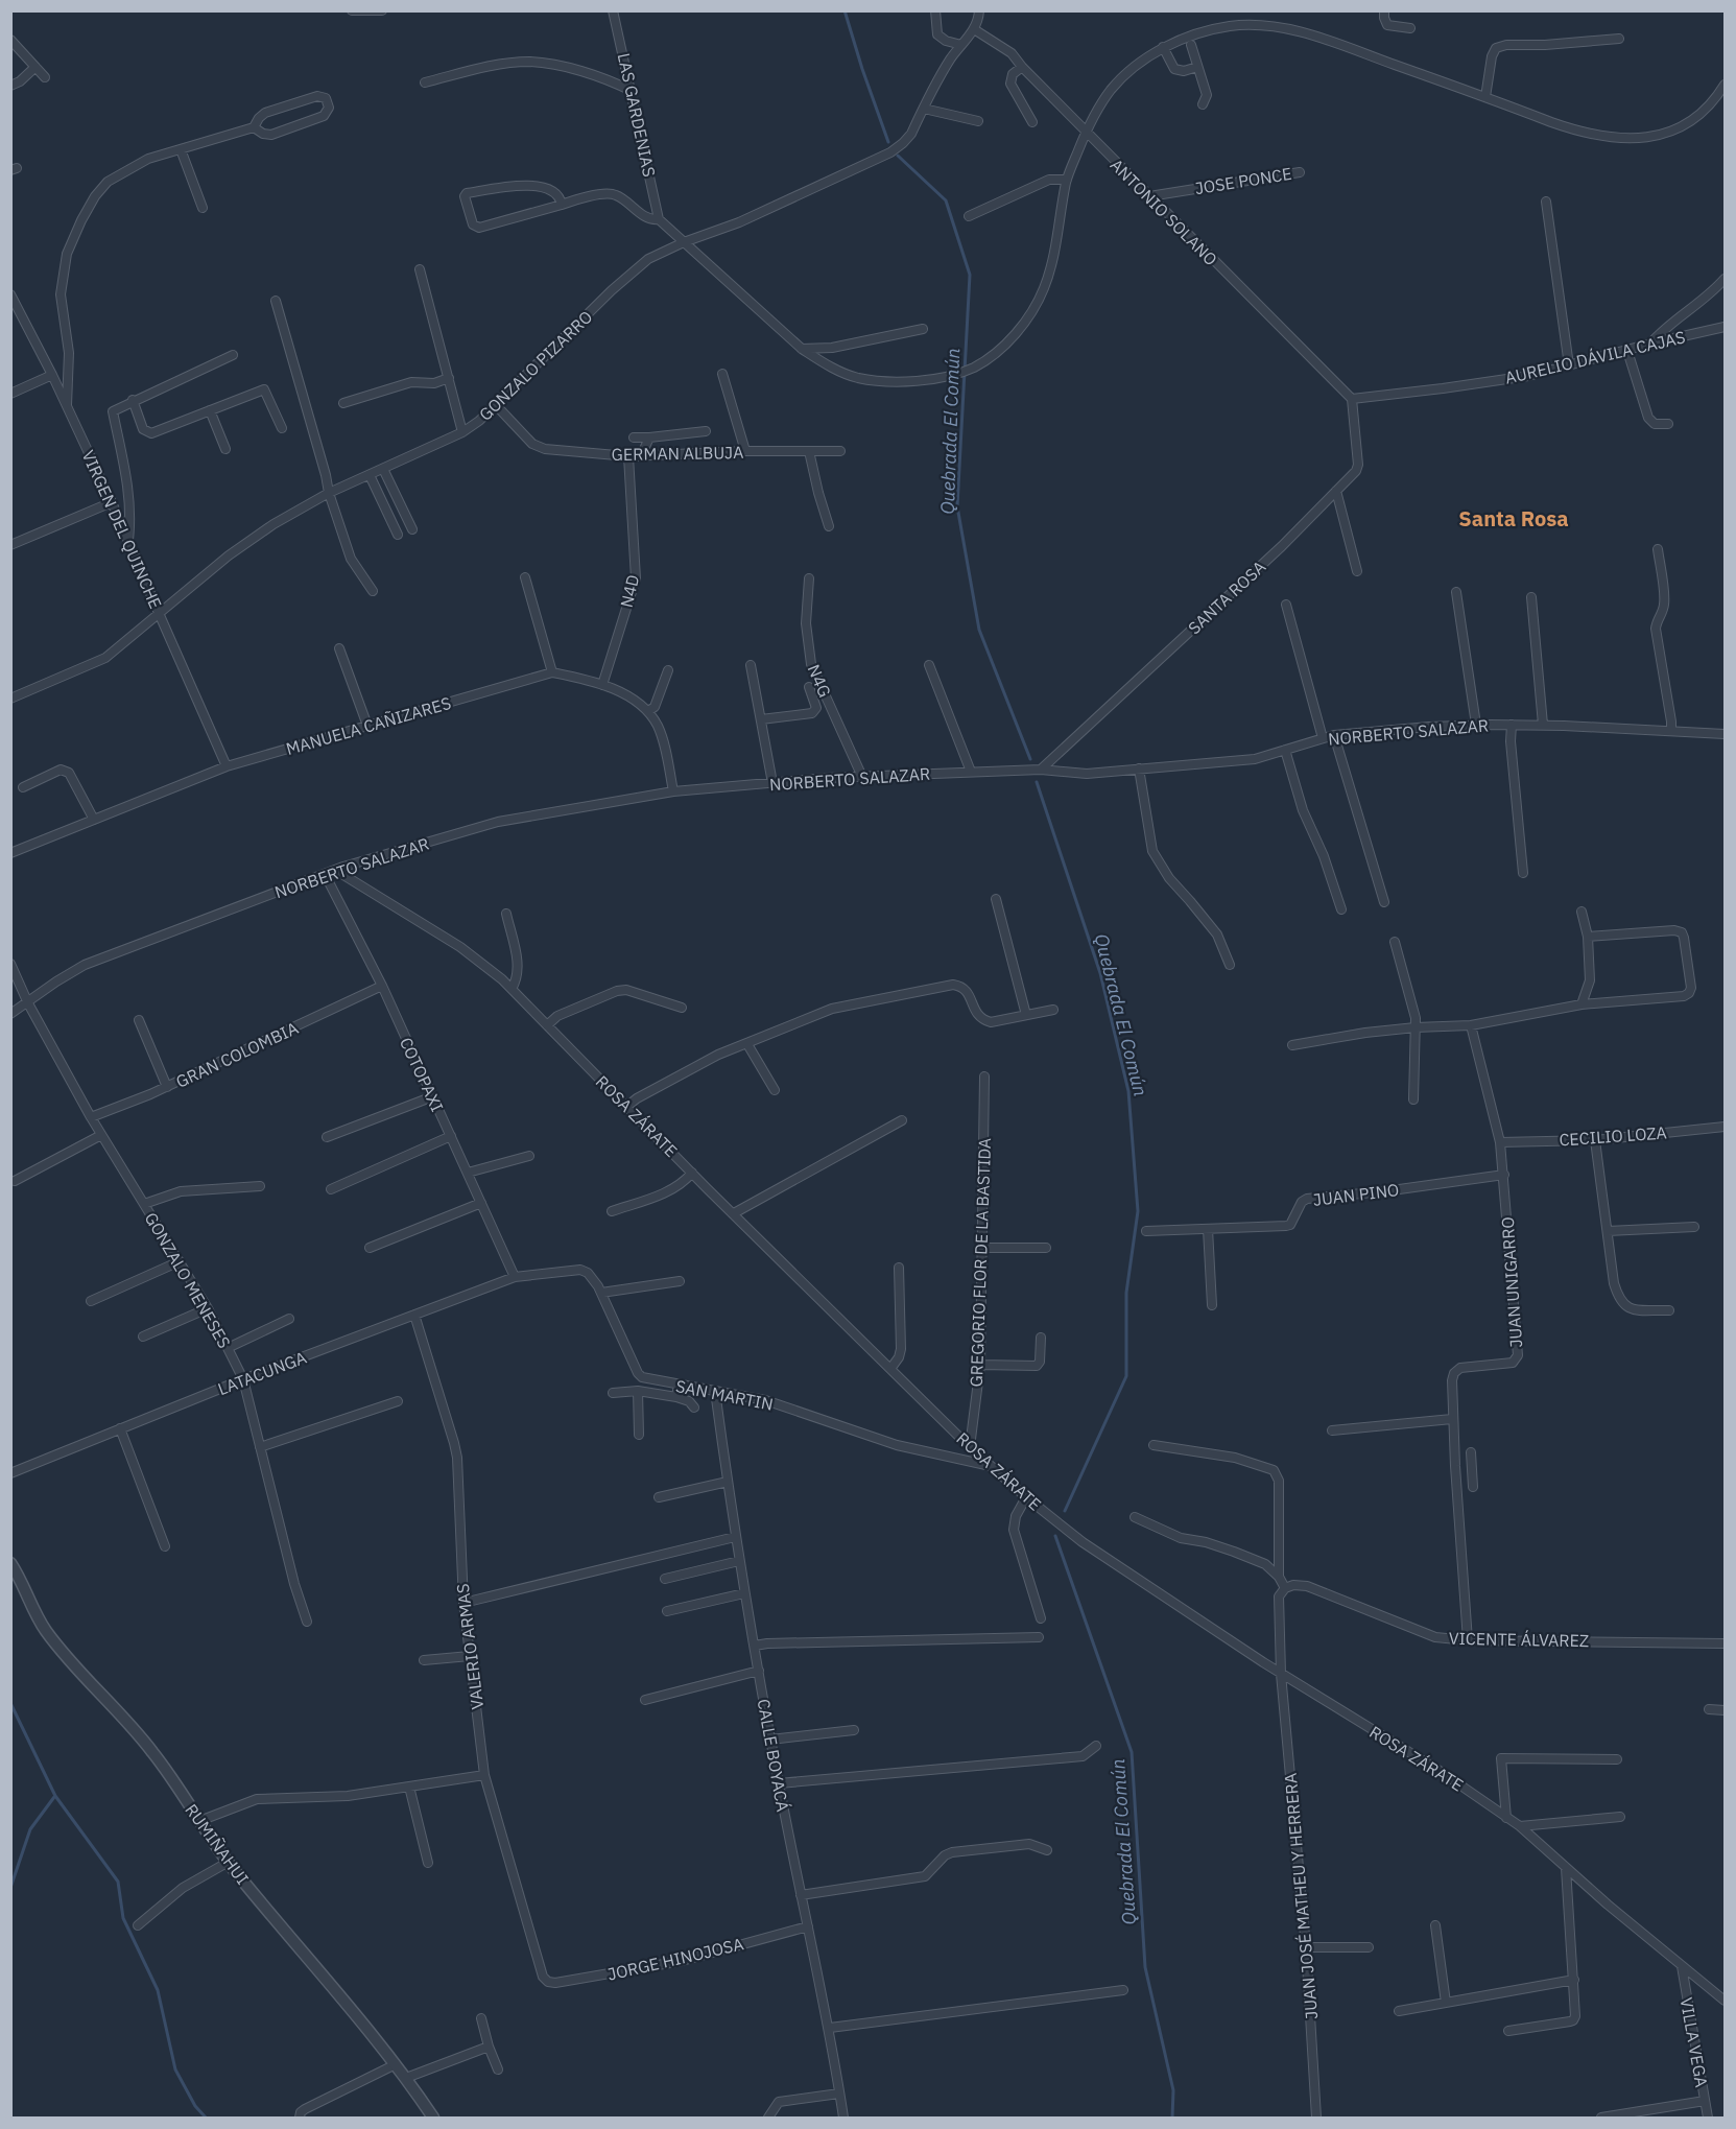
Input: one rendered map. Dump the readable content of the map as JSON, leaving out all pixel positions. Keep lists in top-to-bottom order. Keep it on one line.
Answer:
{"streets":{"street":["LAS GARDENIAS","JOSE PONCE","ANTONIO SOLANO","AURELIO DÁVILA CAJAS","GONZALO PIZARRO","GERMAN ALBUJA","VIRGEN DEL QUINCHE","N4D","SANTA ROSA","N4G","MANUELA CAÑIZARES","NORBERTO SALAZAR","GRAN COLOMBIA","COTOPAXI","ROSA ZÁRATE","CECILIO LOZA","JUAN PINO","GREGORIO FLOR DE LA BASTIDA","GONZALO MENESES","JUAN UNIGARRO","LATACUNGA","SAN MARTIN","VICENTE ÁLVAREZ","VALERIO ARMAS","CALLE BOYACÁ","RUMIÑAHUI","JUAN JOSÉ MATHEU Y HERRERA","JORGE HINOJOSA","VILLA VEGA"]},"crossings":[["JOSE PONCE","ANTONIO SOLANO"],["ANTONIO SOLANO","AURELIO DÁVILA CAJAS"],["ANTONIO SOLANO","GONZALO PIZARRO"],["ANTONIO SOLANO","SANTA ROSA"],["AURELIO DÁVILA CAJAS","SANTA ROSA"],["GONZALO PIZARRO","GERMAN ALBUJA"],["GONZALO PIZARRO","VIRGEN DEL QUINCHE"],["GERMAN ALBUJA","N4D"],["VIRGEN DEL QUINCHE","MANUELA CAÑIZARES"],["SANTA ROSA","NORBERTO SALAZAR"],["N4G","NORBERTO SALAZAR"],["NORBERTO SALAZAR","COTOPAXI"],["NORBERTO SALAZAR","ROSA ZÁRATE"],["NORBERTO SALAZAR","GONZALO MENESES"],["GRAN COLOMBIA","COTOPAXI"],["GRAN COLOMBIA","GONZALO MENESES"],["COTOPAXI","LATACUNGA"],["COTOPAXI","SAN MARTIN"],["ROSA ZÁRATE","GREGORIO FLOR DE LA BASTIDA"],["ROSA ZÁRATE","SAN MARTIN"],["ROSA ZÁRATE","JUAN JOSÉ MATHEU Y HERRERA"],["ROSA ZÁRATE","VILLA VEGA"],["CECILIO LOZA","JUAN UNIGARRO"],["JUAN PINO","JUAN UNIGARRO"],["GONZALO MENESES","LATACUNGA"],["JUAN UNIGARRO","VICENTE ÁLVAREZ"],["LATACUNGA","SAN MARTIN"],["LATACUNGA","VALERIO ARMAS"],["SAN MARTIN","CALLE BOYACÁ"],["VALERIO ARMAS","JORGE HINOJOSA"],["CALLE BOYACÁ","JORGE HINOJOSA"]],"districts":["Santa Rosa"],"water":["Quebrada El Común"]}
